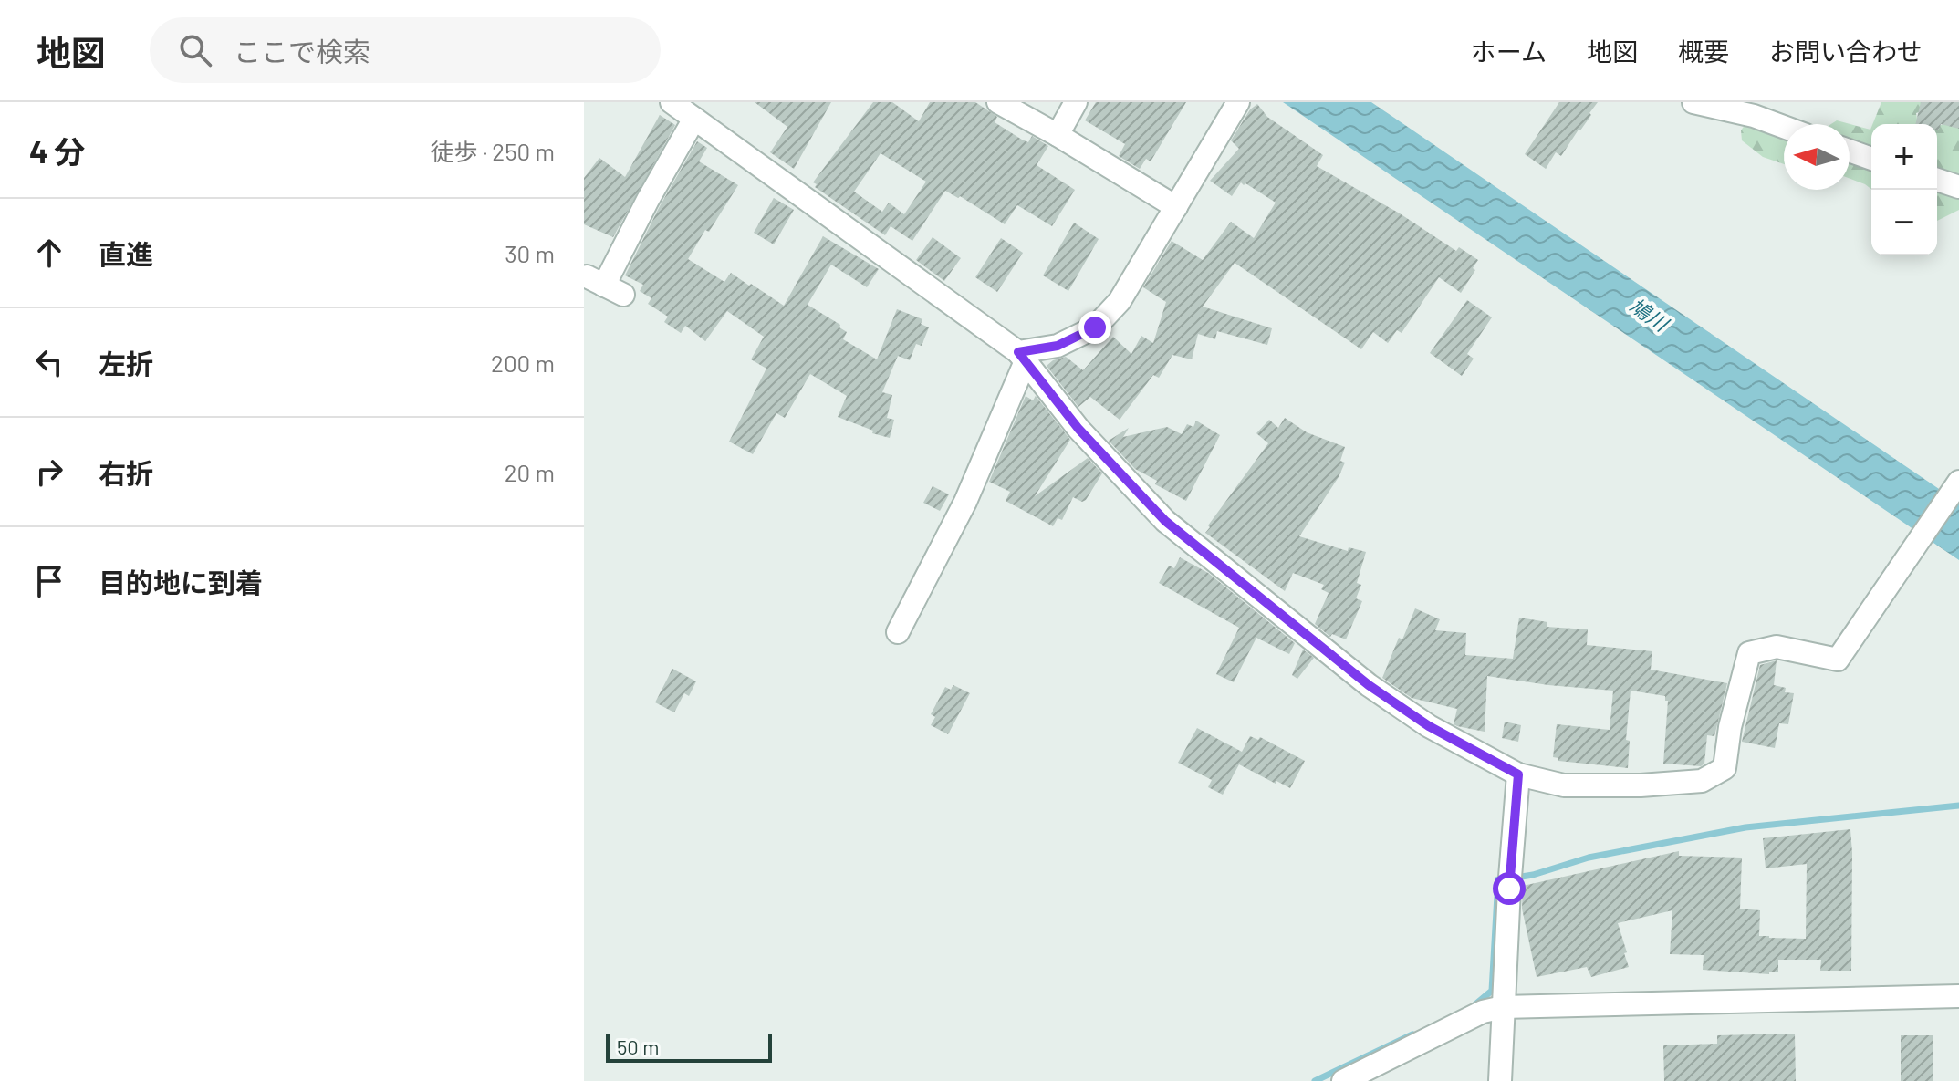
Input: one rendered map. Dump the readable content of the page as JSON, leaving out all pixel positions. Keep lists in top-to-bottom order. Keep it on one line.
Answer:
{"water":["鳩川"],"scale_bar":"50 m","north":"left","page":{"header":"地図","search":"ここで検索","nav":["ホーム","地図","概要","お問い合わせ"],"heading":["4 分","徒歩 · 250 m"],"map_buttons":["+","−"],"list":[["直進","30 m"],["左折","200 m"],["右折","20 m"],"目的地に到着"],"scale":"50 m"}}
